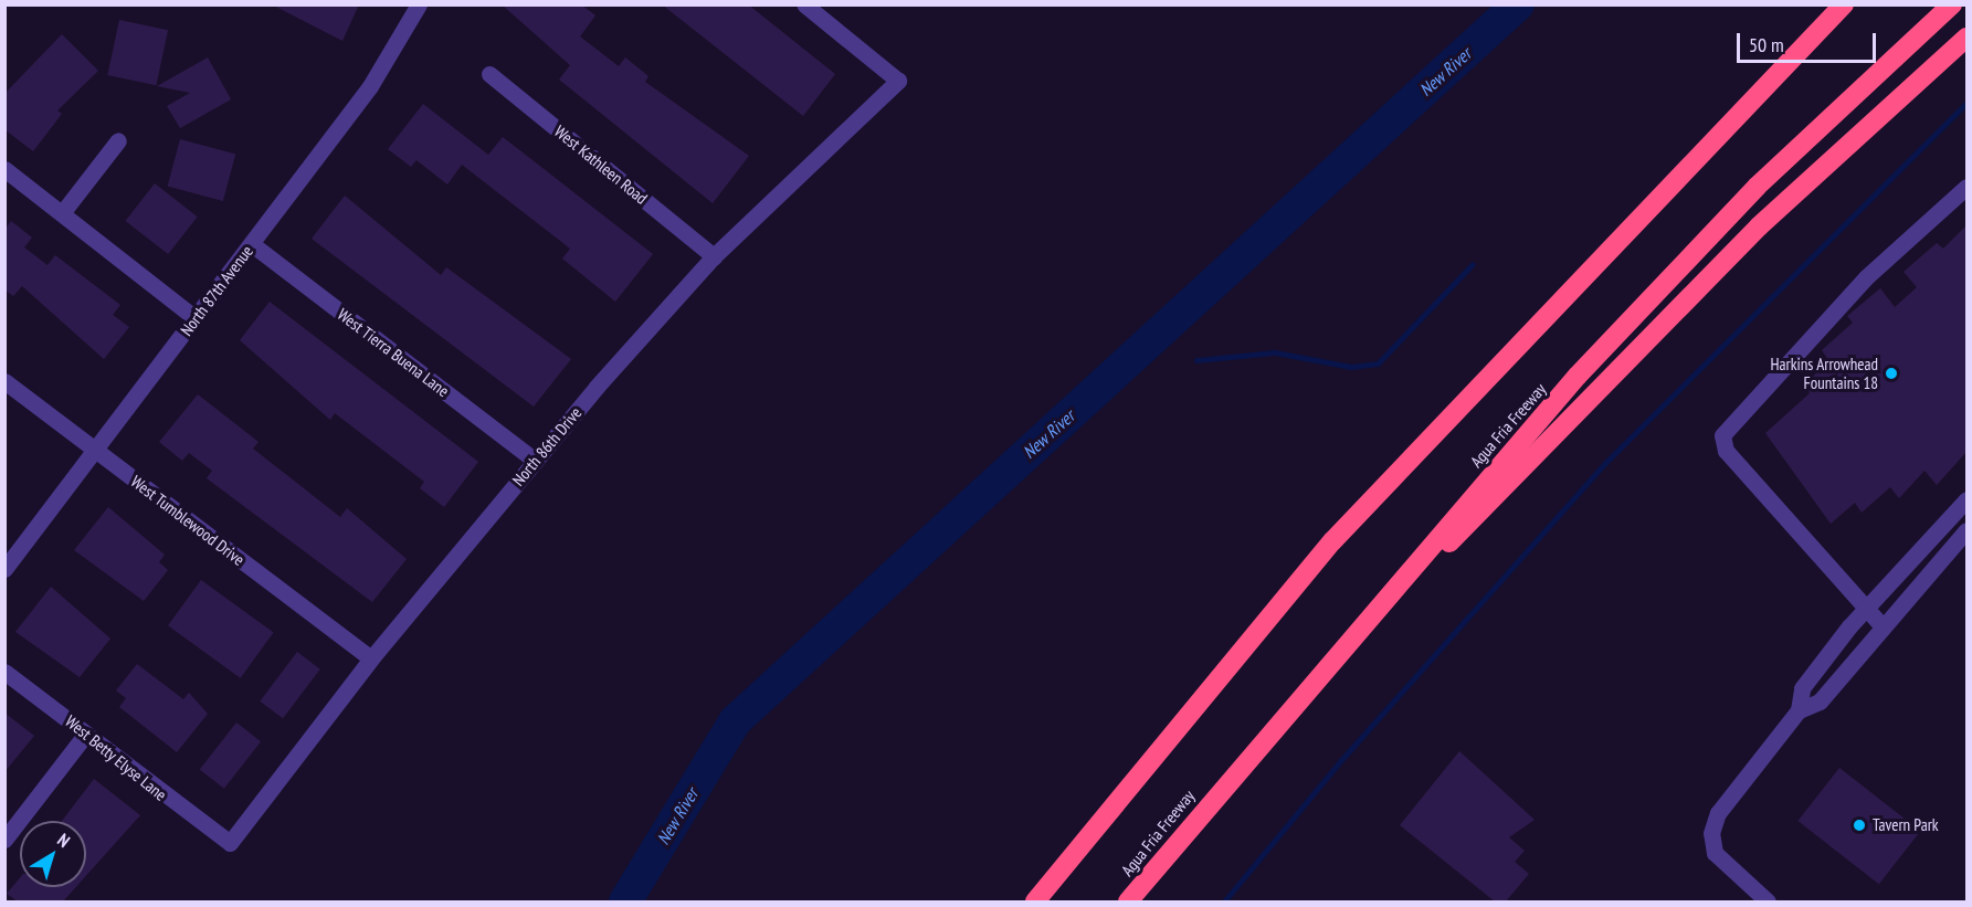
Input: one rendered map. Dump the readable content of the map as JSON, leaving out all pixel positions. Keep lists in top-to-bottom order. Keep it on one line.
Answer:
{"streets":{"highway":["Agua Fria Freeway"],"street":["West Kathleen Road","North 87th Avenue","West Tierra Buena Lane","North 86th Drive","West Tumblewood Drive","West Betty Elyse Lane"]},"crossings":[["West Kathleen Road","North 86th Drive"],["North 87th Avenue","West Tierra Buena Lane"],["North 87th Avenue","West Tumblewood Drive"],["West Tierra Buena Lane","North 86th Drive"],["North 86th Drive","West Tumblewood Drive"],["North 86th Drive","West Betty Elyse Lane"]],"water":["New River"],"places":["Harkins Arrowhead Fountains 18","Tavern Park"],"scale_bar":"50 m","north":"top right"}
